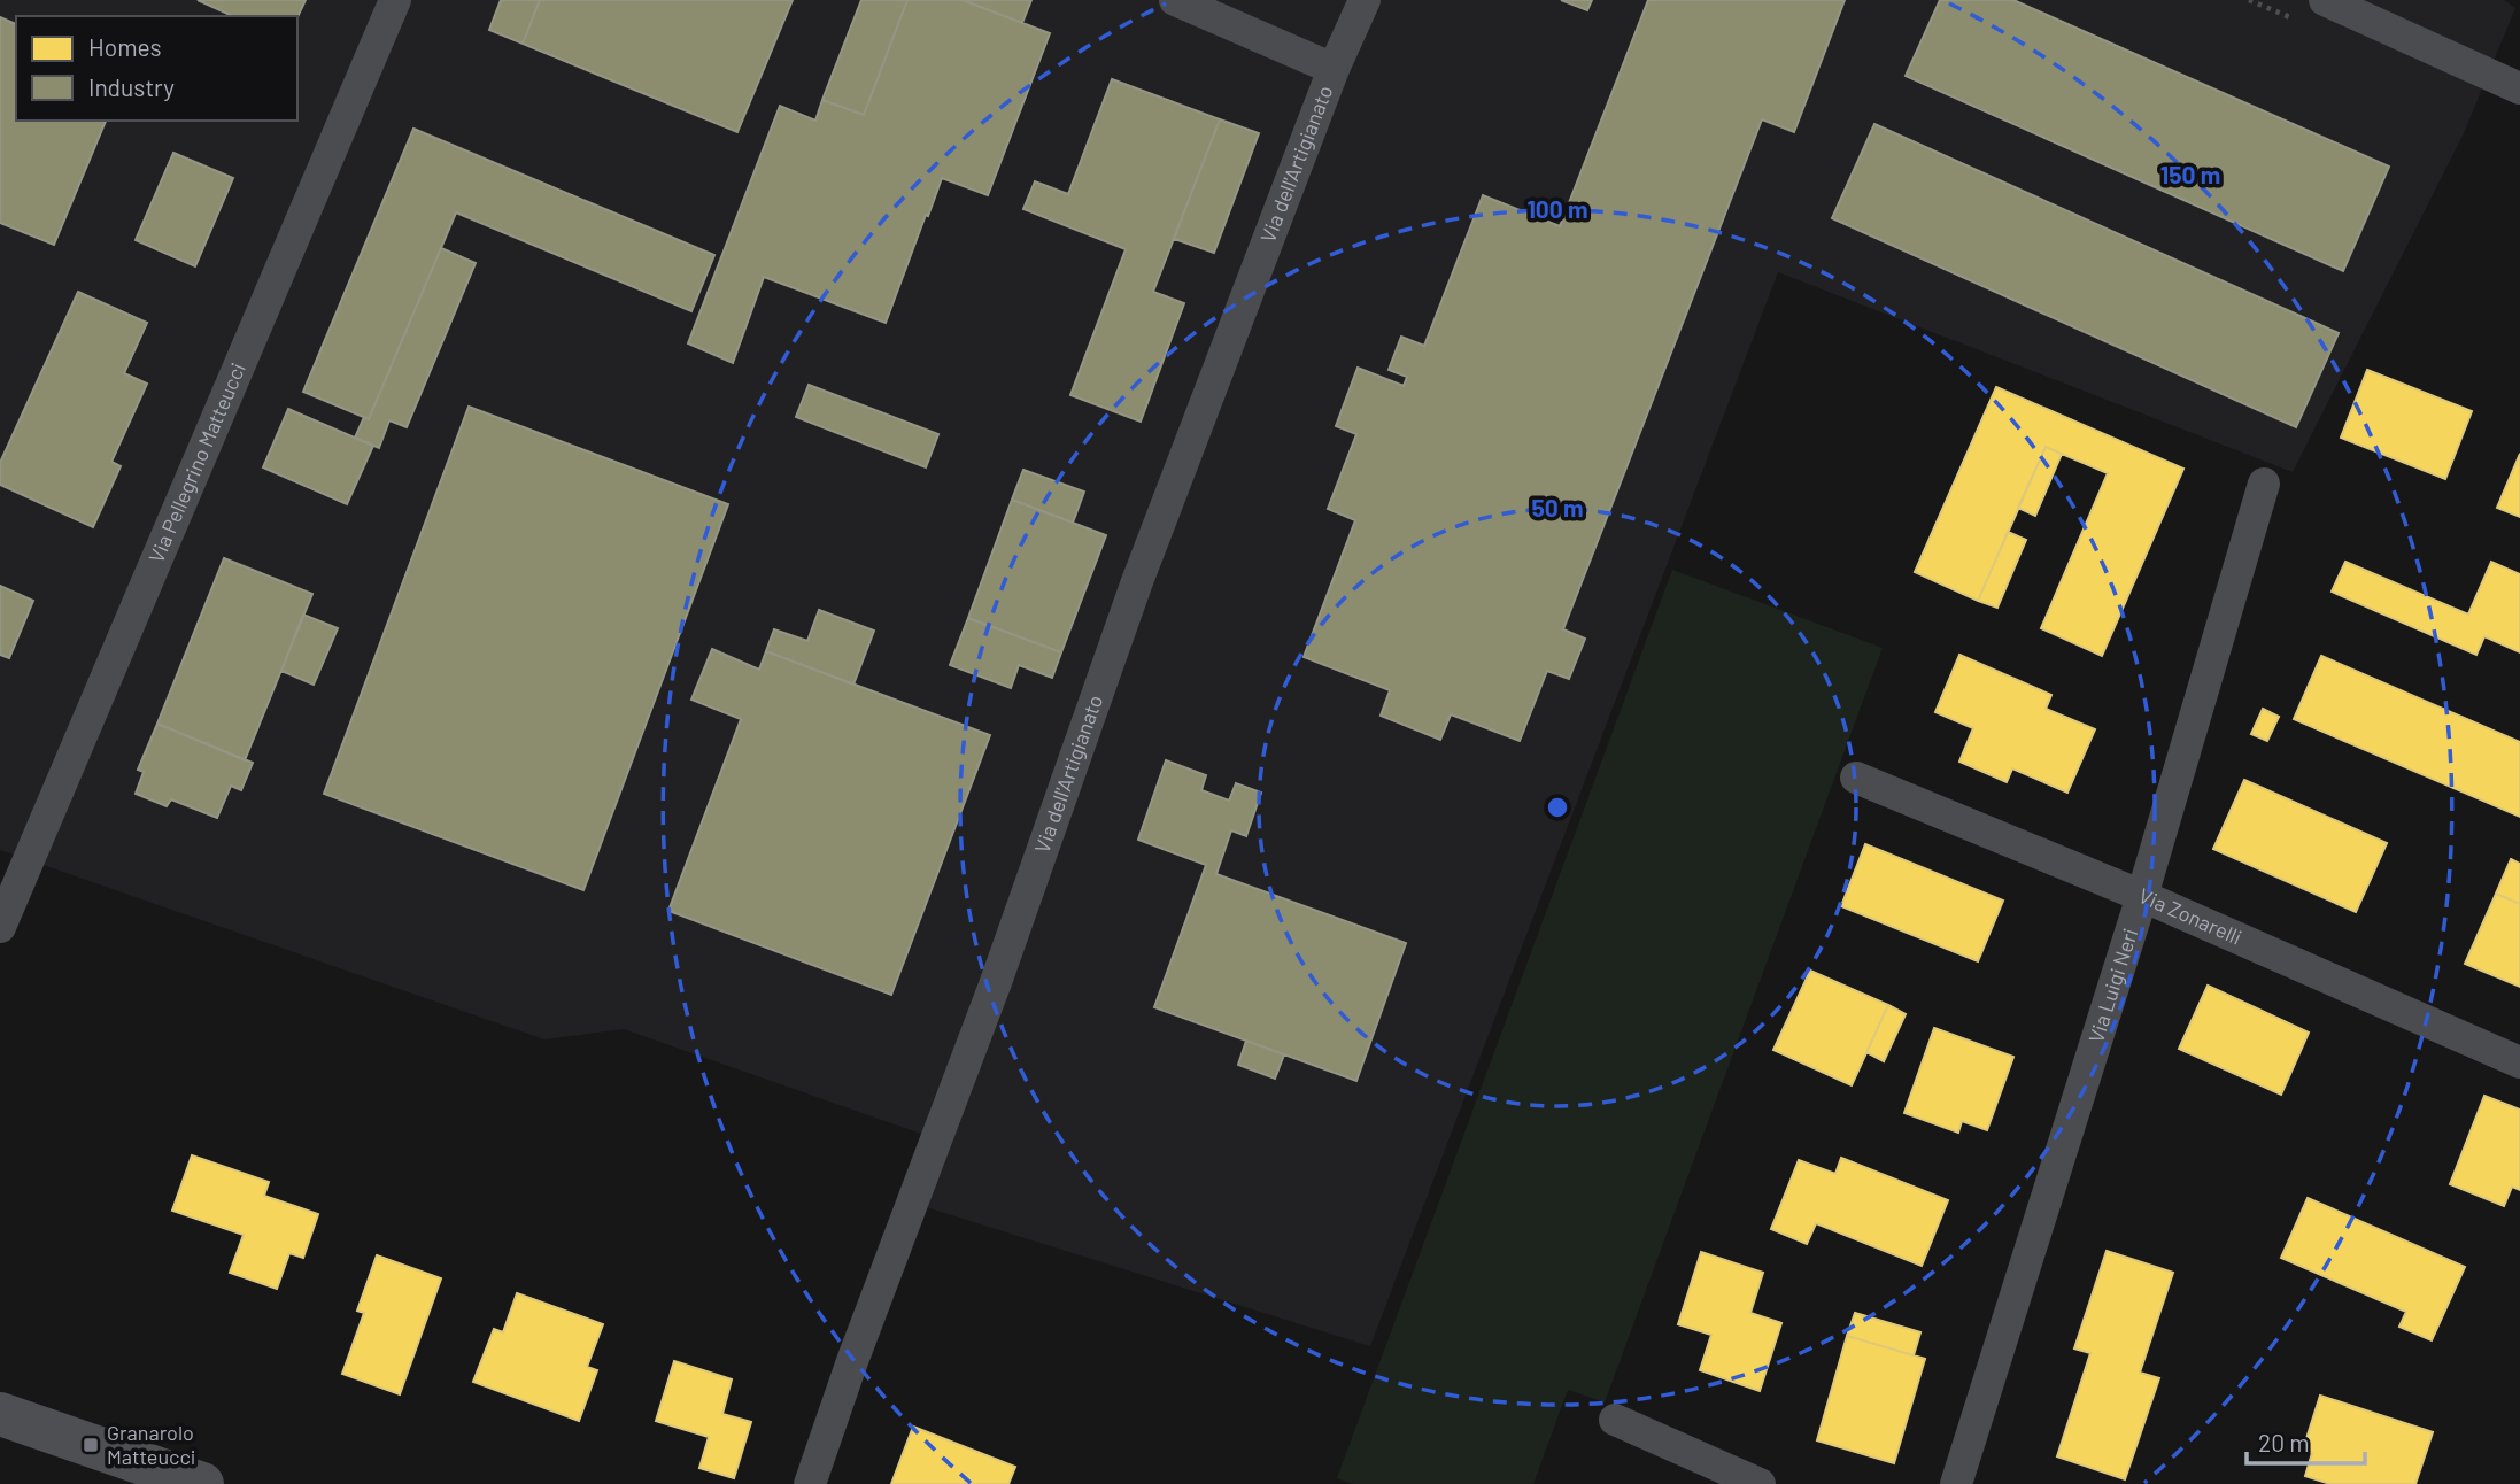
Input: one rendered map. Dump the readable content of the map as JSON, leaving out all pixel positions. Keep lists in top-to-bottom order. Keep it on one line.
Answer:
{"streets":{"street":["Via dell'Artigianato","Via Pellegrino Matteucci","Via Zonarelli","Via Luigi Neri"]},"crossings":[["Via Zonarelli","Via Luigi Neri"]],"places":{"transit":["Granarolo Matteucci"]},"legend":["Homes","Industry"],"scale_bar":"20 m","rings":["150 m","100 m","50 m"]}
